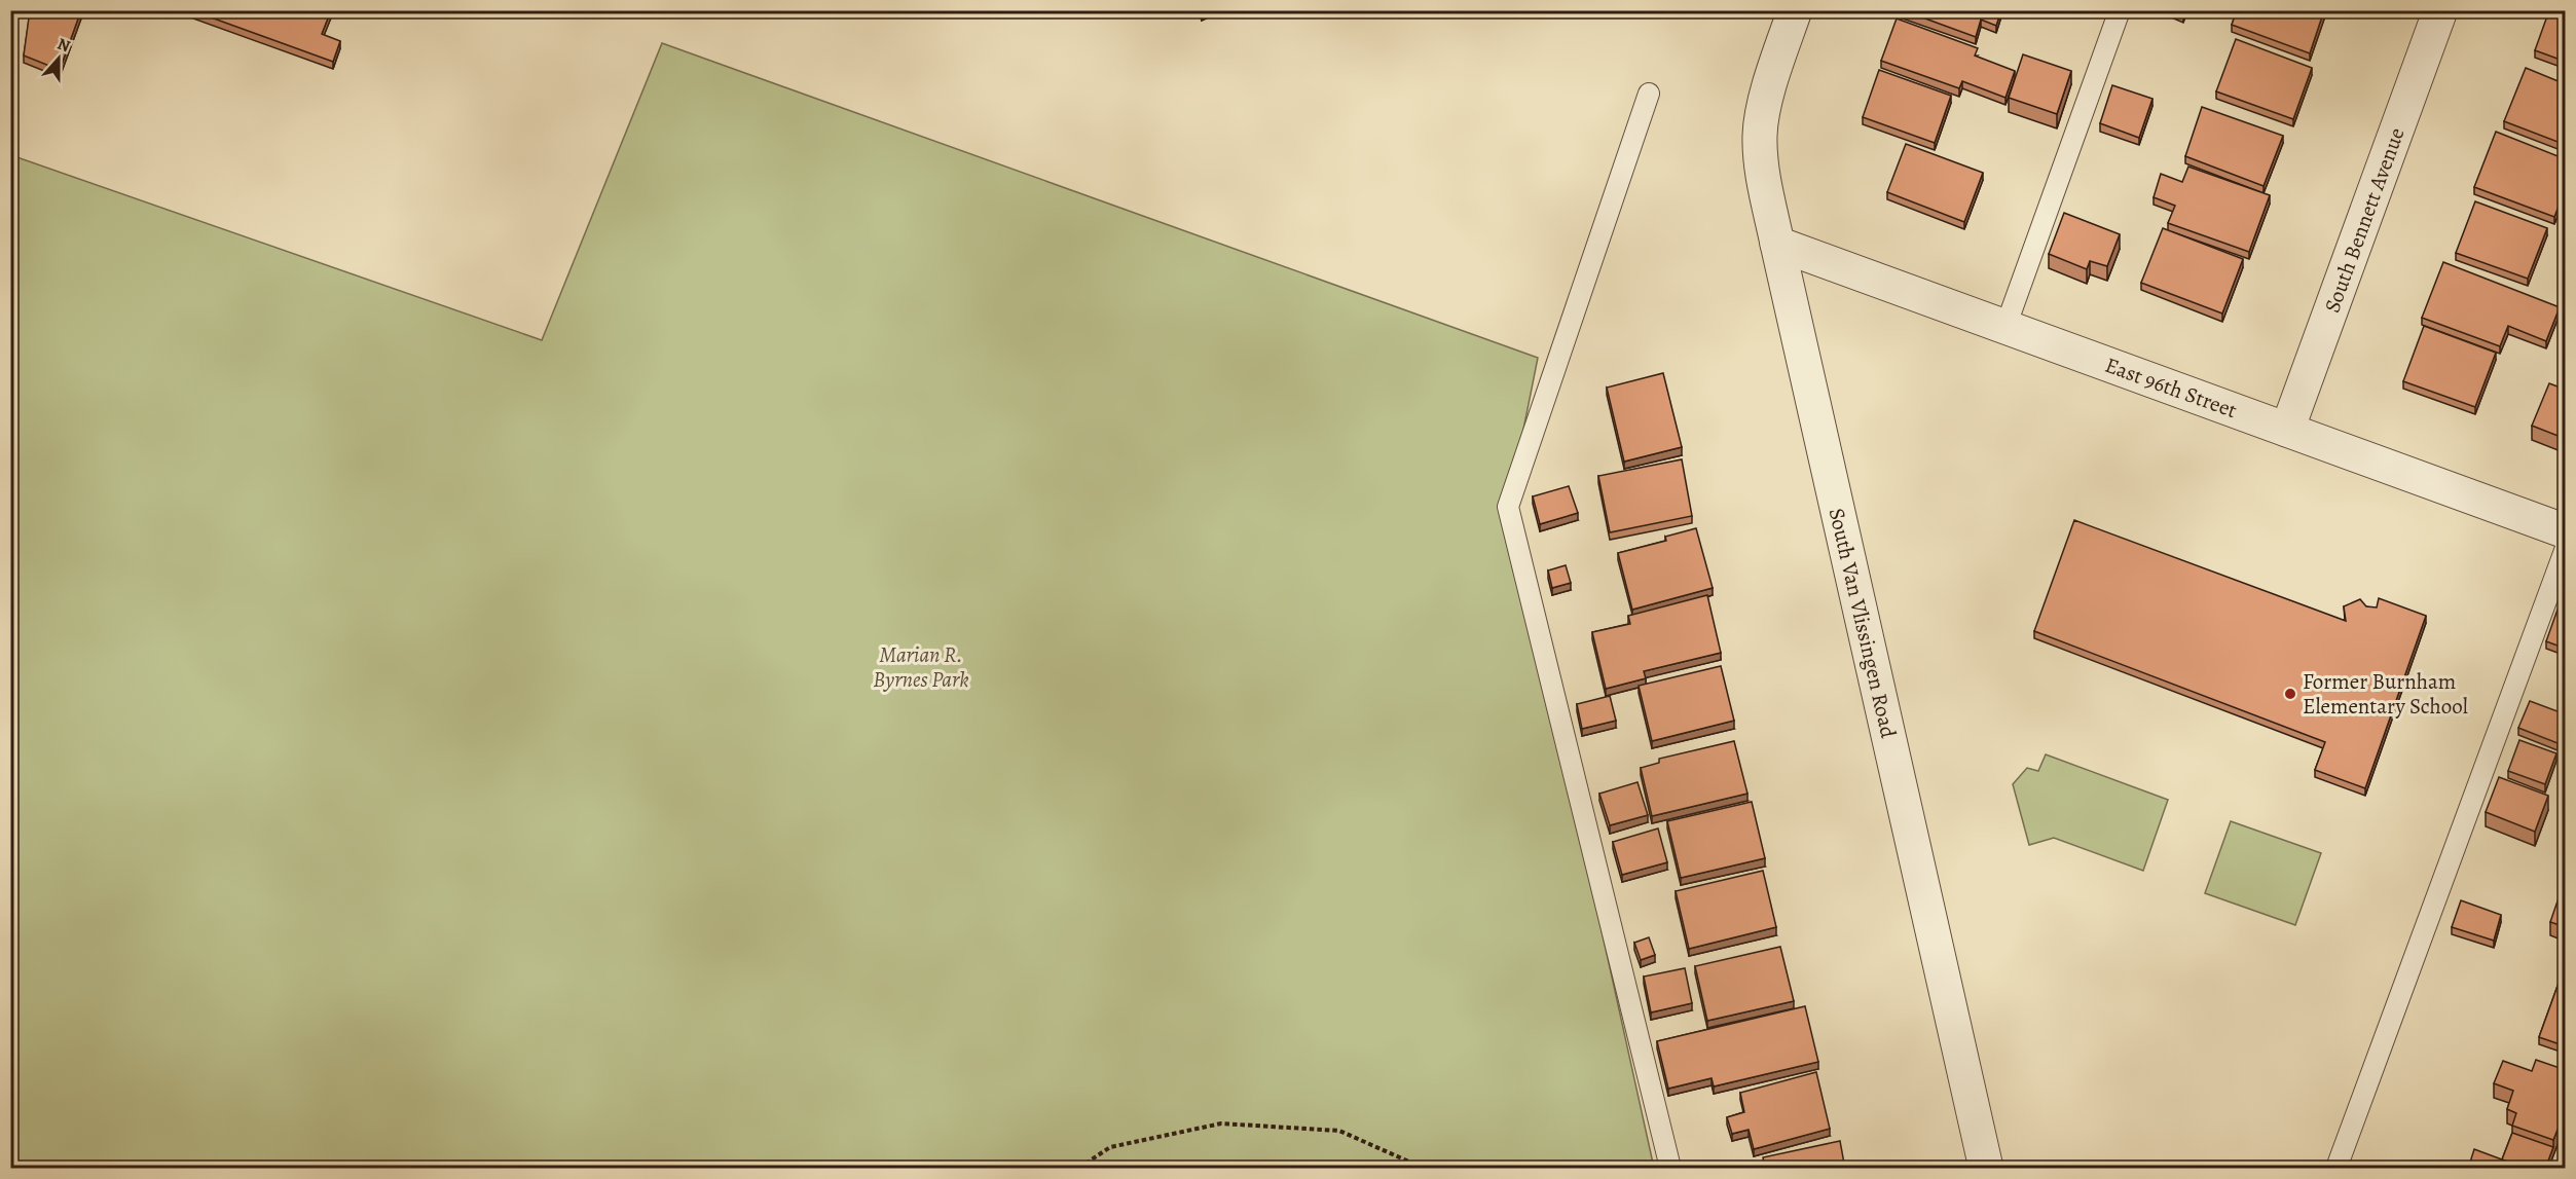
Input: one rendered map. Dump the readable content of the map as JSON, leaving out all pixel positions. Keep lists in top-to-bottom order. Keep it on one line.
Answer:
{"streets":{"street":["South Bennett Avenue","East 96th Street","South Van Vlissingen Road"]},"crossings":[["South Bennett Avenue","East 96th Street"],["East 96th Street","South Van Vlissingen Road"]],"parks":["Marian R. Byrnes Park"],"places":["Former Burnham Elementary School"],"north":"top"}
